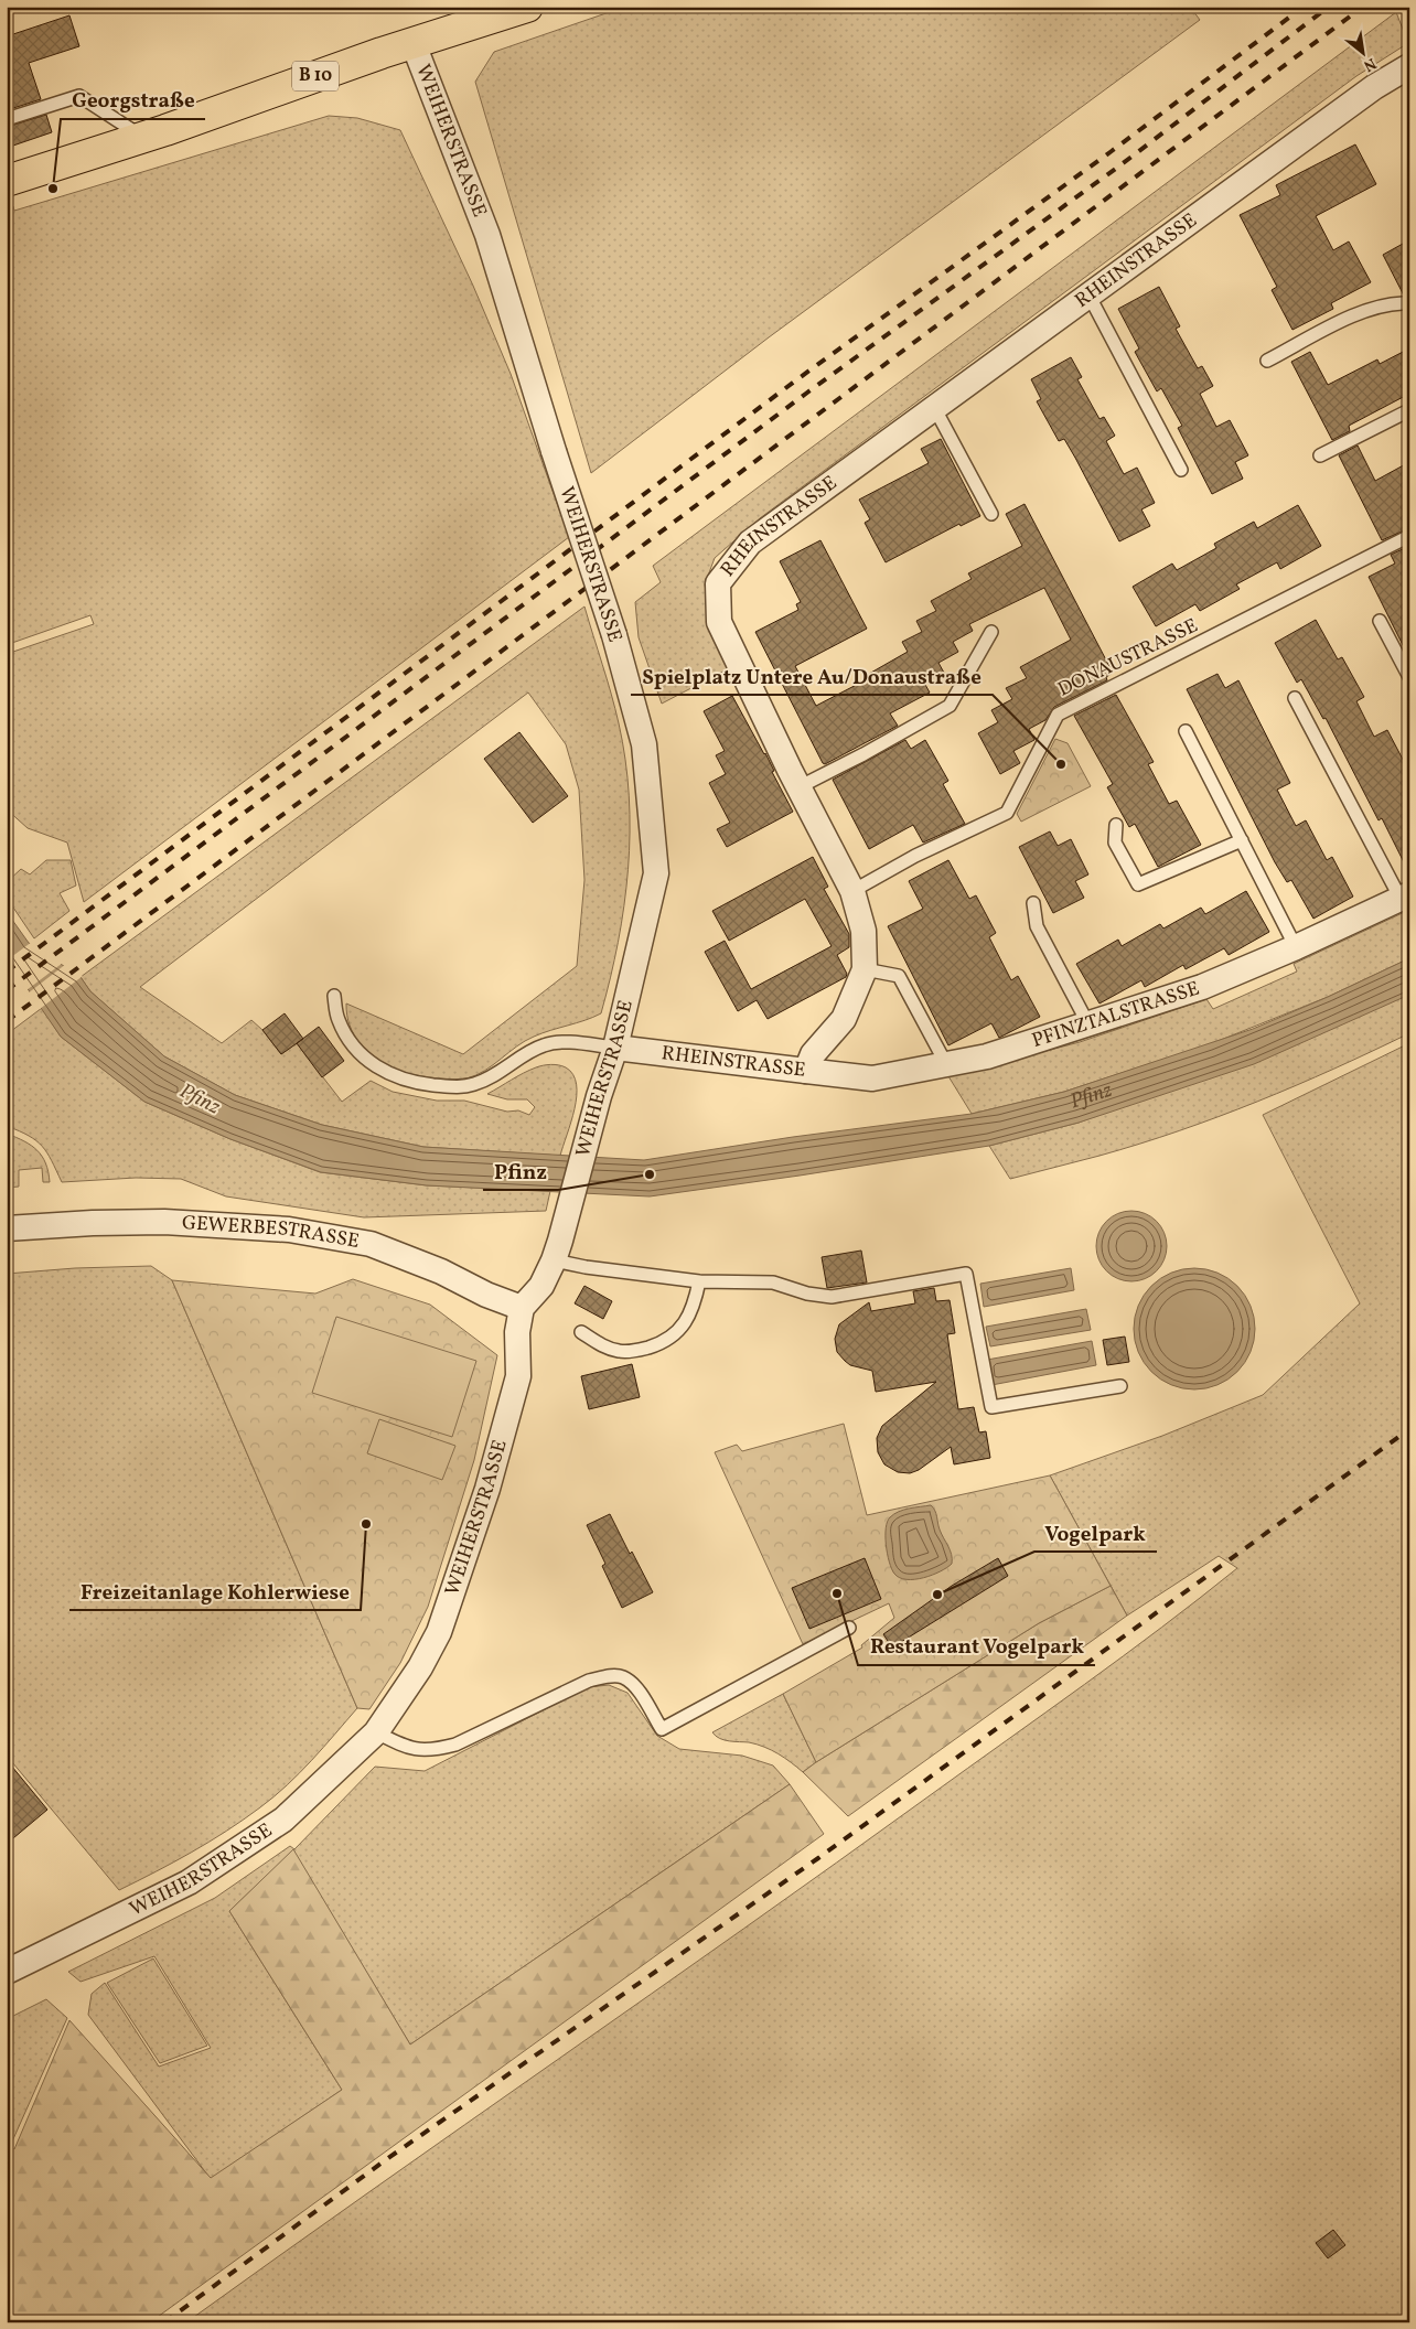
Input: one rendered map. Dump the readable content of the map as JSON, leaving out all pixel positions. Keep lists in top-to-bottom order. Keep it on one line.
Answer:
{"streets":{"main road":["B 10"],"street":["WEIHERSTRASSE","RHEINSTRASSE","PFINZTALSTRASSE","GEWERBESTRASSE"],"lane":["DONAUSTRASSE"]},"crossings":[["B 10","WEIHERSTRASSE"],["WEIHERSTRASSE","RHEINSTRASSE"],["WEIHERSTRASSE","GEWERBESTRASSE"],["RHEINSTRASSE","DONAUSTRASSE"],["RHEINSTRASSE","PFINZTALSTRASSE"]],"water":["Pfinz"],"places":["Georgstraße","Spielplatz Untere Au/Donaustraße","Pfinz","Freizeitanlage Kohlerwiese","Restaurant Vogelpark","Vogelpark"],"north":"bottom right"}
